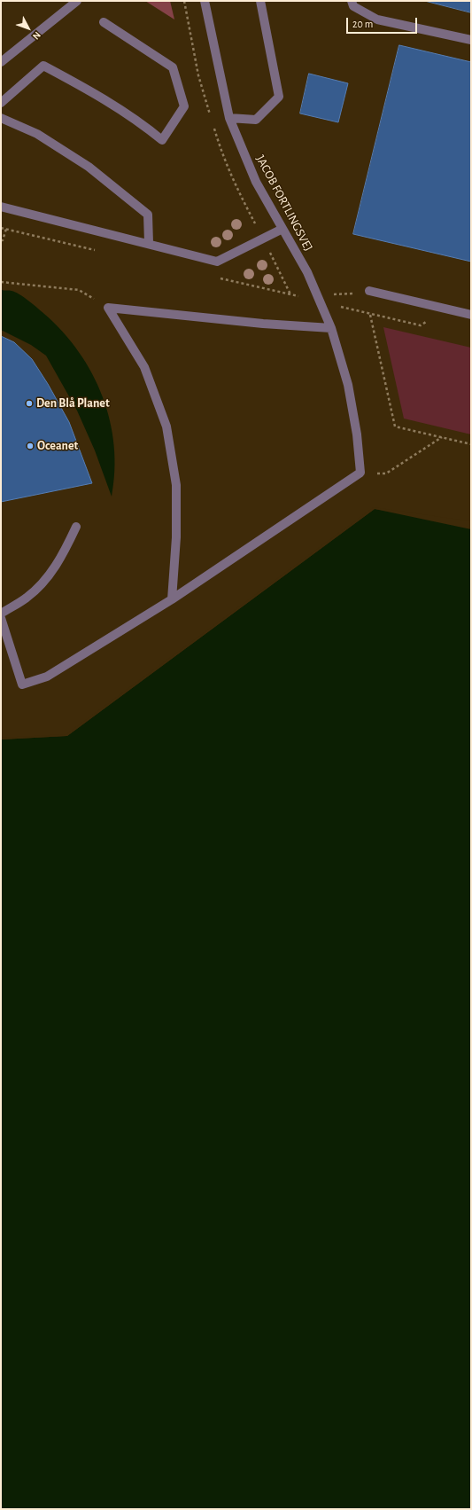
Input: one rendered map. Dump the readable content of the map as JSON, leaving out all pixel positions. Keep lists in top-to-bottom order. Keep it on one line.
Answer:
{"streets":{"street":["JACOB FORTLINGSVEJ"]},"places":["Den Blå Planet","Oceanet"],"scale_bar":"20 m","north":"bottom right"}
